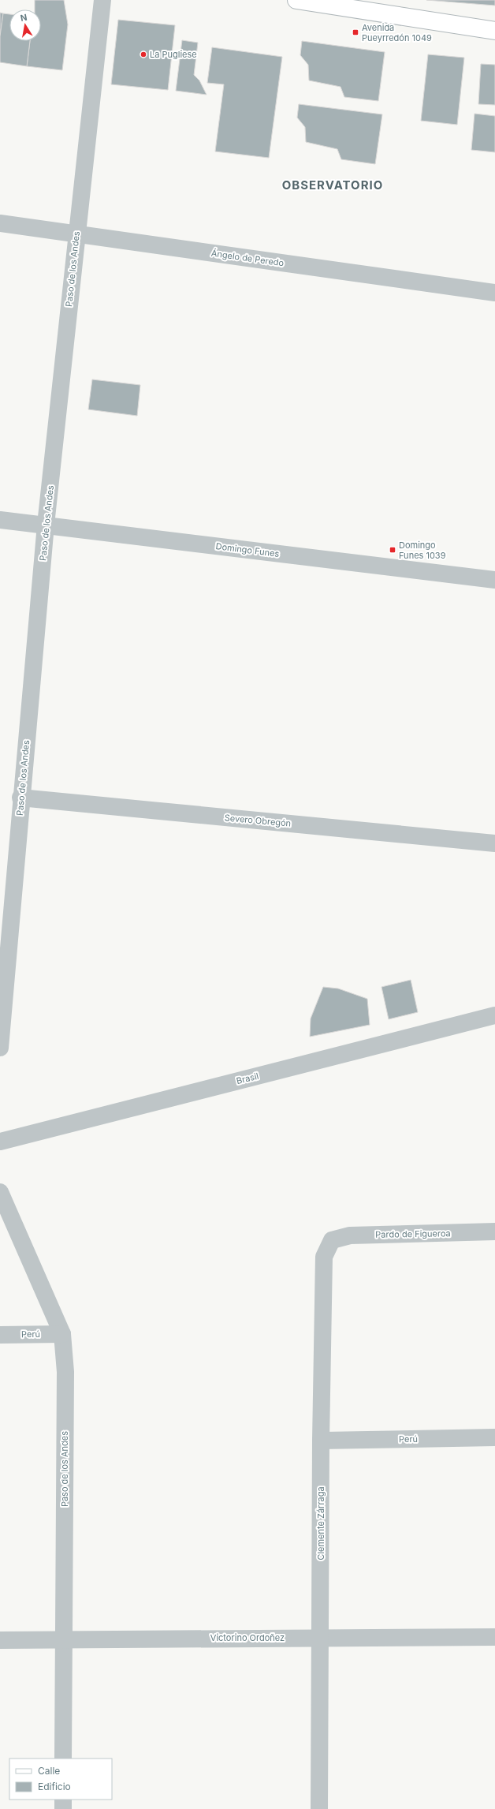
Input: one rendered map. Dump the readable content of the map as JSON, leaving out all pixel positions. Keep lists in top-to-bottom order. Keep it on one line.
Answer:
{"streets":{"street":["Ángelo de Peredo","Paso de los Andes","Domingo Funes","Severo Obregón","Brasil","Pardo de Figueroa","Perú","Clemente Zárraga","Victorino Ordoñez"]},"crossings":[["Ángelo de Peredo","Paso de los Andes"],["Paso de los Andes","Domingo Funes"],["Paso de los Andes","Severo Obregón"],["Paso de los Andes","Perú"],["Paso de los Andes","Victorino Ordoñez"],["Pardo de Figueroa","Clemente Zárraga"],["Perú","Clemente Zárraga"],["Clemente Zárraga","Victorino Ordoñez"]],"districts":["OBSERVATORIO"],"places":{"transit":["Avenida Pueyrredón 1049","Domingo Funes 1039"],"other":["La Pugliese"]},"legend":["Calle","Edificio"],"north":"top"}
